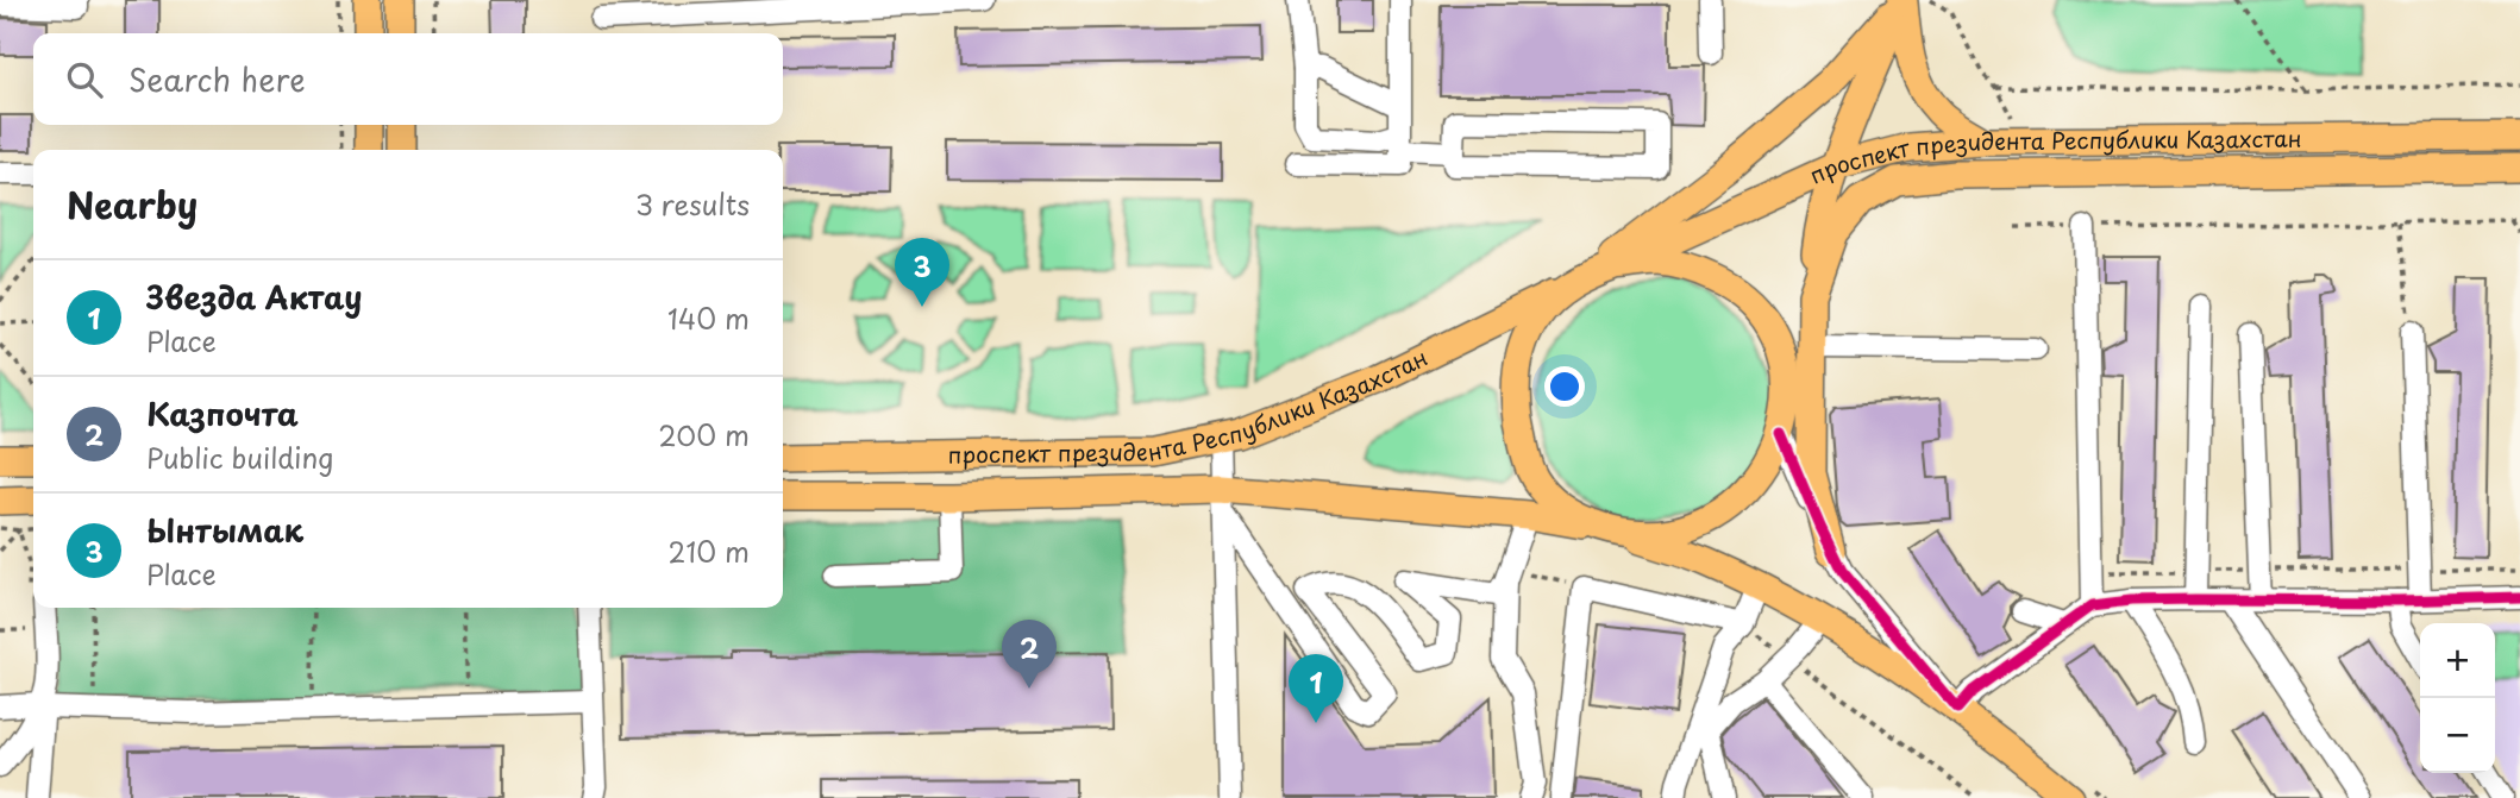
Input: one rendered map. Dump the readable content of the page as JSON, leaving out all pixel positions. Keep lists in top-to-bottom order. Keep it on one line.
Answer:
{"streets":{"main road":["проспект президента Республики Казахстан"]},"page":{"search":"Search here","heading":["Nearby","3 results"],"pins":["3","2","1"],"list":[{"mark":"1","name":"Звезда Актау","note":"Place","value":"140 m"},{"mark":"2","name":"Казпочта","note":"Public building","value":"200 m"},{"mark":"3","name":"Ынтымак","note":"Place","value":"210 m"}],"map_buttons":["+","−"]}}
